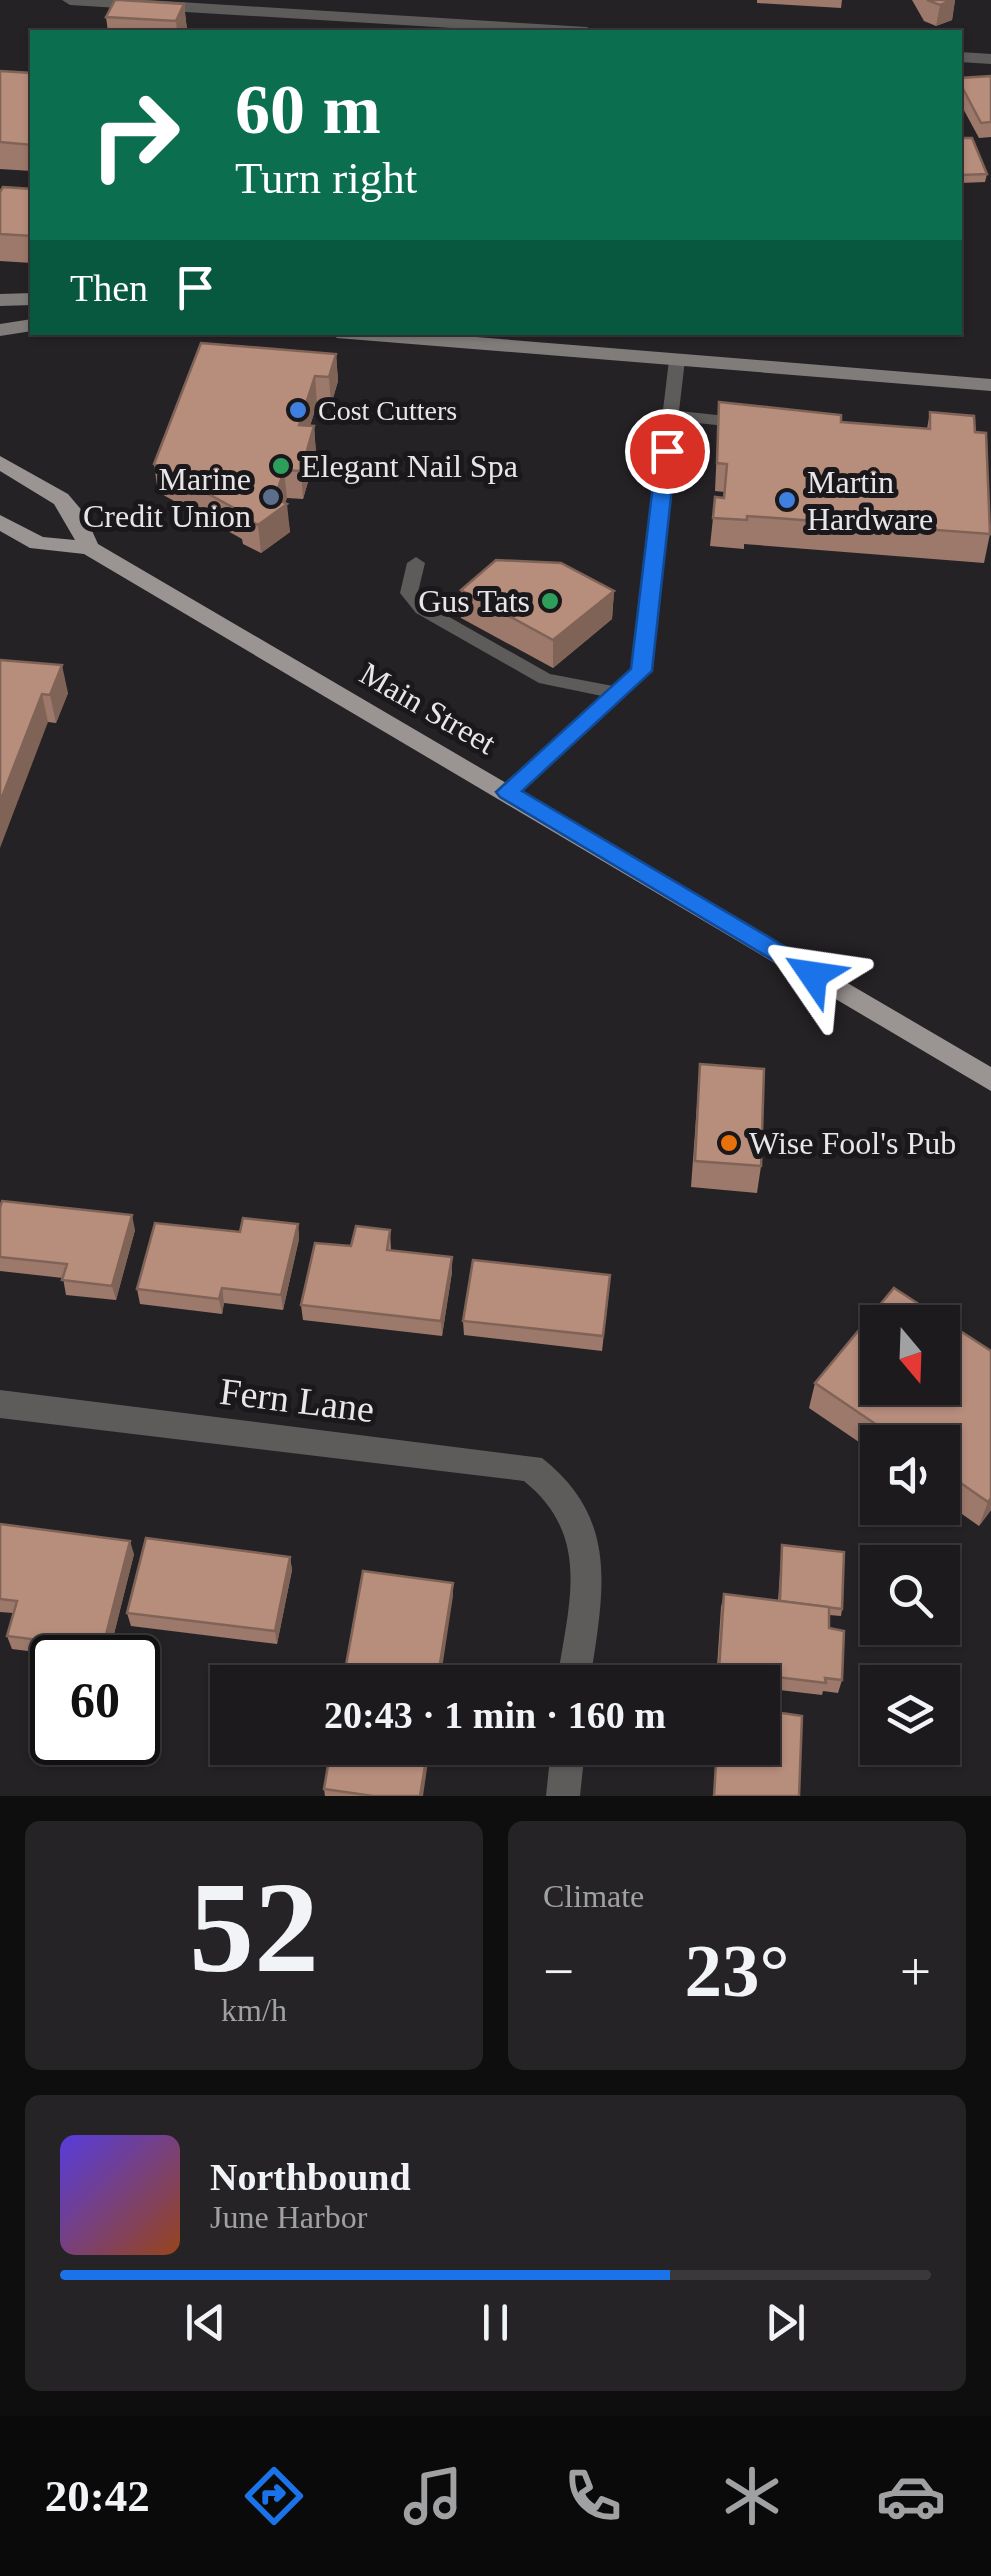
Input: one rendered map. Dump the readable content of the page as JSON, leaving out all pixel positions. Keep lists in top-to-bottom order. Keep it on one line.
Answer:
{"streets":{"main road":["Main Street"],"street":["Fern Lane"]},"places":["Cost Cutters","Elegant Nail Spa","Marine Credit Union","Martin Hardware","Gus Tats","Wise Fool's Pub"],"north":"bottom","page":{"turn":["60 m","Turn right"],"then":"Then","limit":"60","trip":"20:43 · 1 min · 160 m","tile":[["52","km/h"],"Climate"],"heat":["−","23°","+"],"song":["Northbound","June Harbor"],"tabs":"20:42"}}
